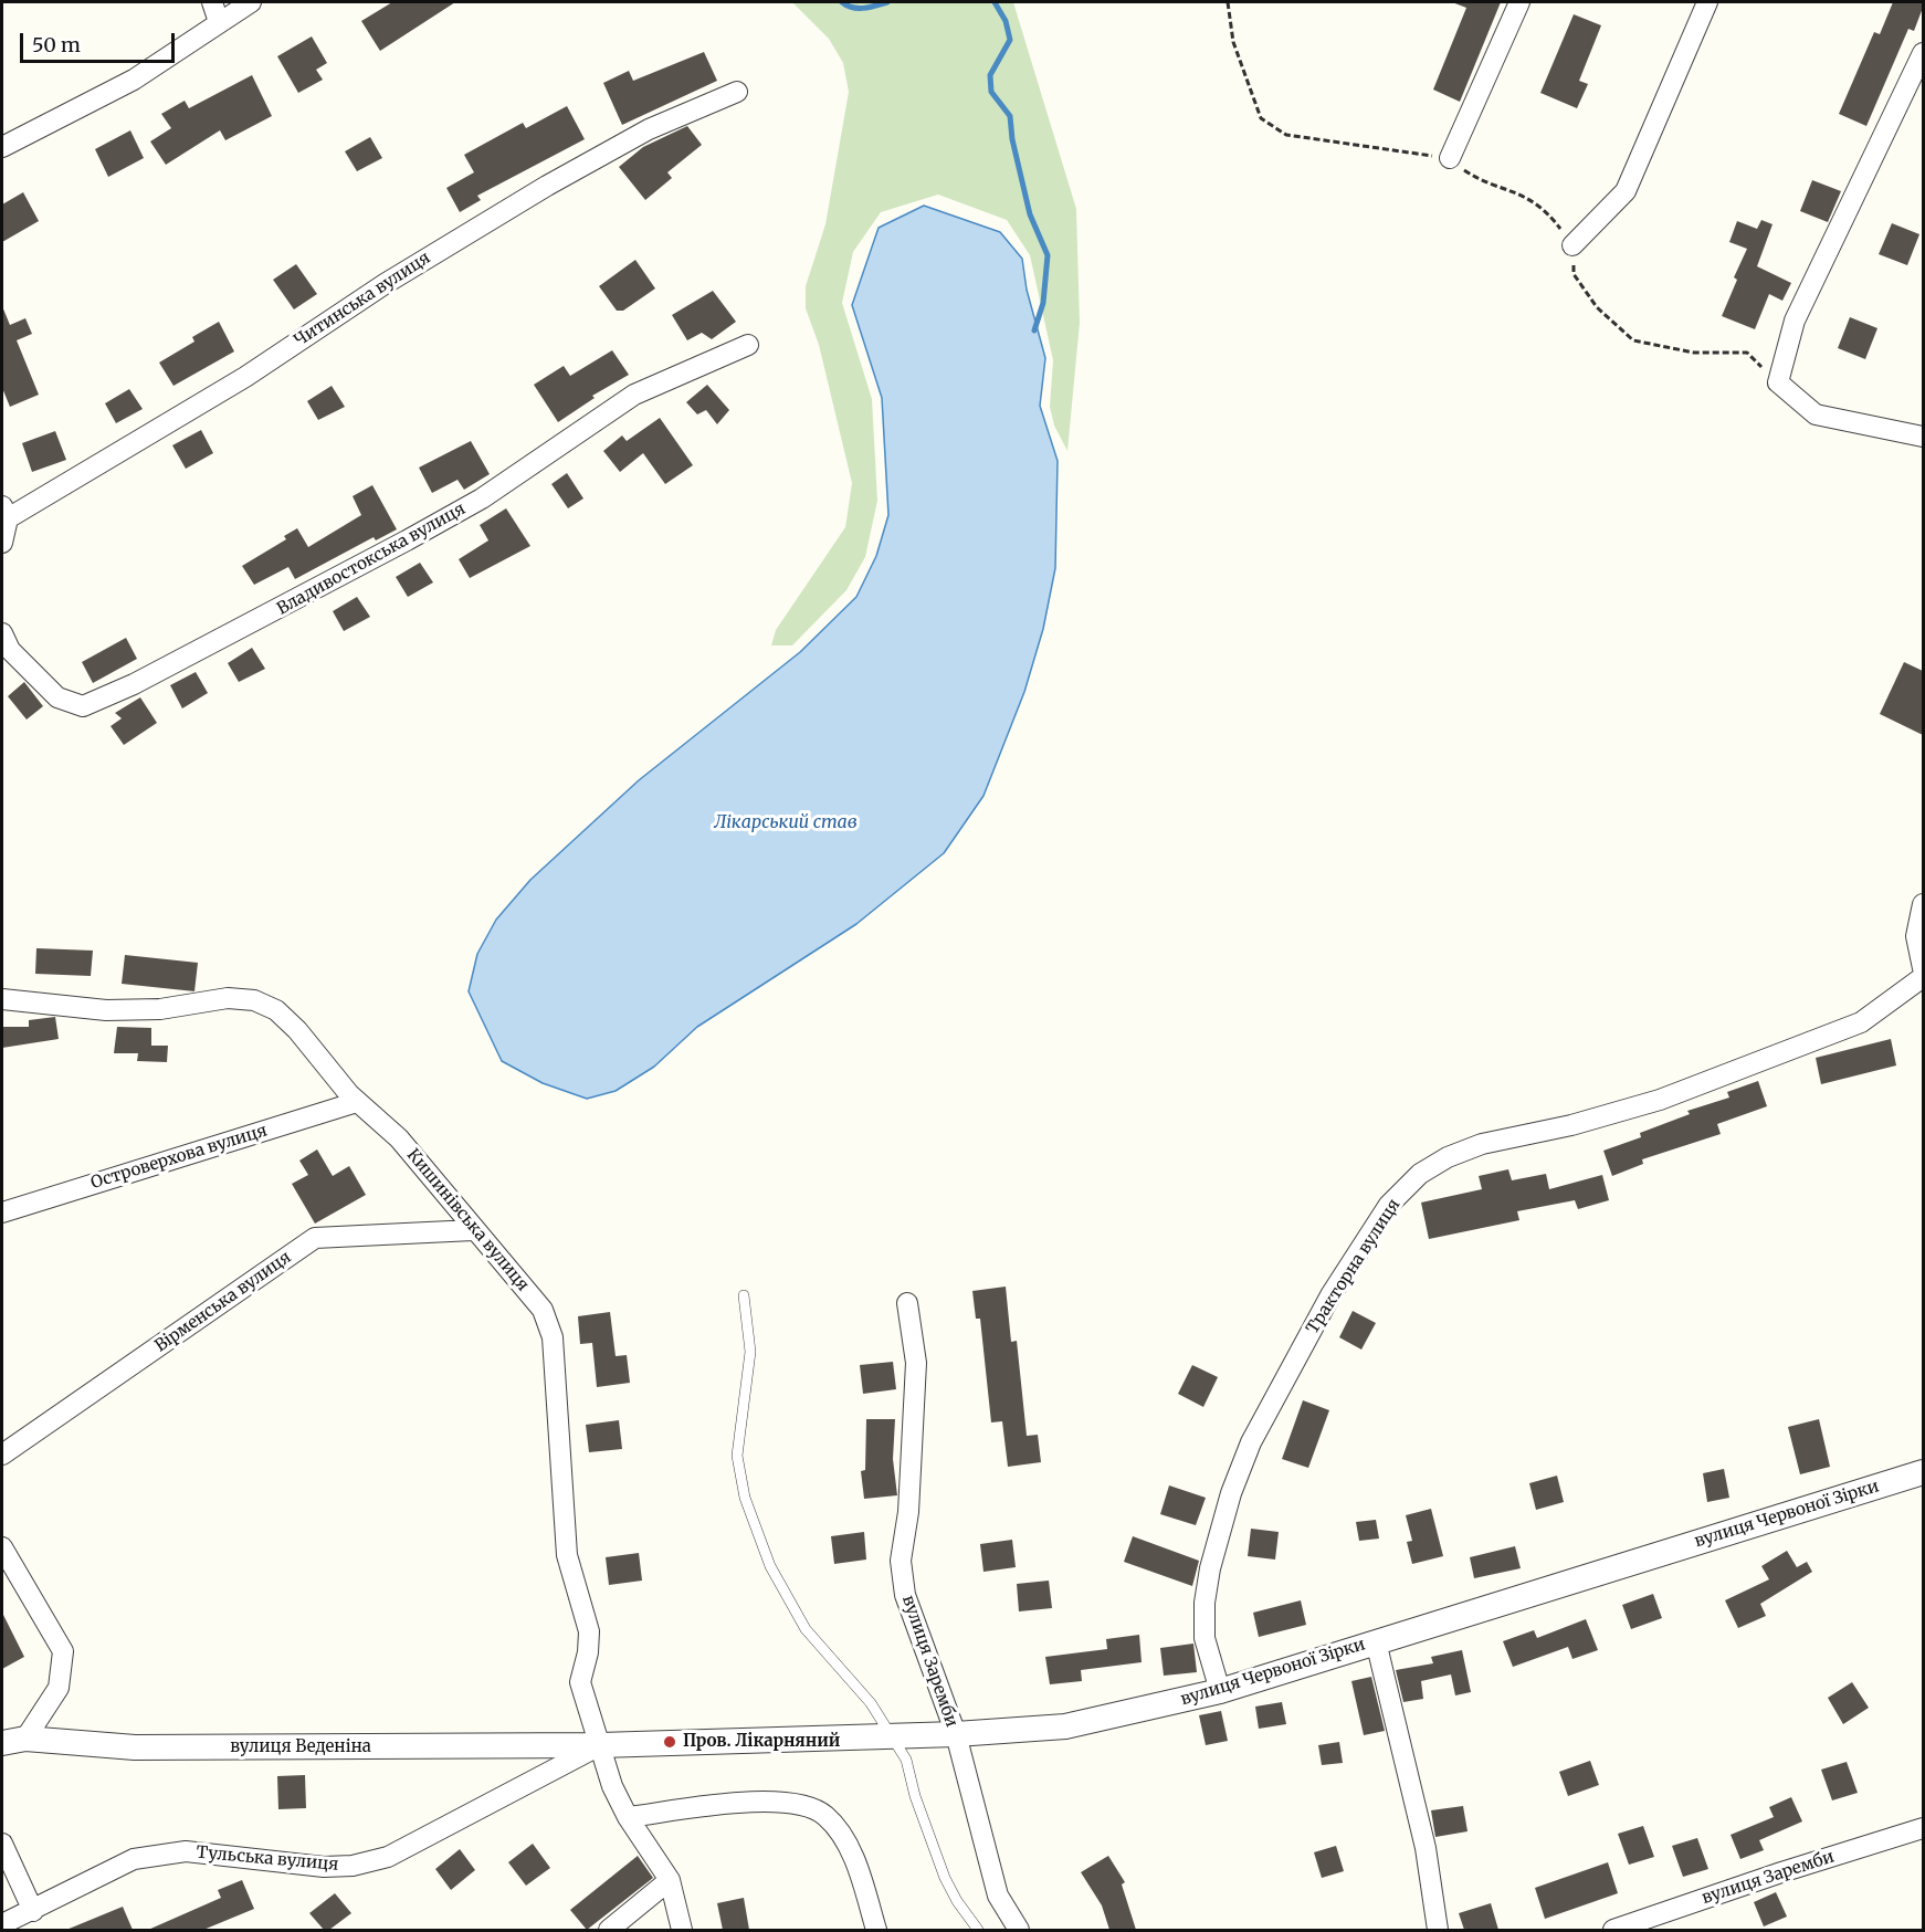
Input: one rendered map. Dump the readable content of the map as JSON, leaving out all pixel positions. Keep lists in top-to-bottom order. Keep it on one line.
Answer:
{"streets":{"street":["Читинська вулиця","Владивостокська вулиця","Островерхова вулиця","Кишинівська вулиця","Тракторна вулиця","Вірменська вулиця","вулиця Червоної Зірки","вулиця Заремби","вулиця Веденіна","Тульська вулиця"]},"crossings":[["Островерхова вулиця","Кишинівська вулиця"],["Кишинівська вулиця","Вірменська вулиця"],["Кишинівська вулиця","вулиця Червоної Зірки"],["Кишинівська вулиця","вулиця Веденіна"],["Кишинівська вулиця","Тульська вулиця"],["Тракторна вулиця","вулиця Червоної Зірки"],["вулиця Червоної Зірки","вулиця Заремби"],["вулиця Червоної Зірки","вулиця Веденіна"],["вулиця Червоної Зірки","Тульська вулиця"],["вулиця Веденіна","Тульська вулиця"]],"water":["Лікарський став"],"places":["Пров. Лікарняний"],"scale_bar":"50 m"}
